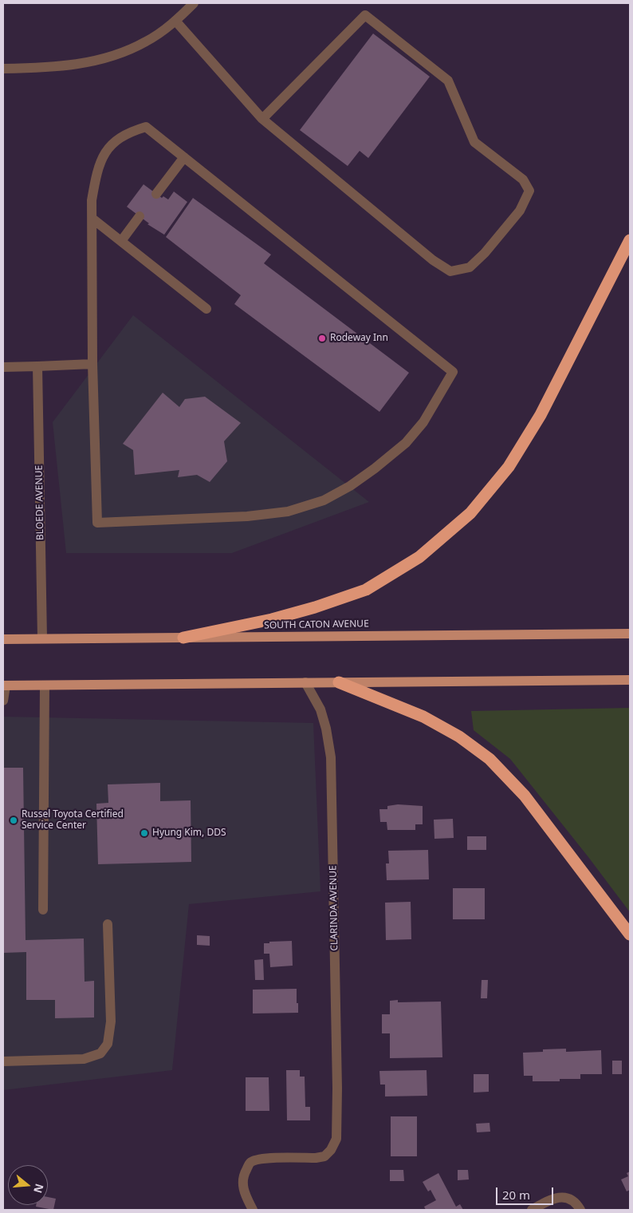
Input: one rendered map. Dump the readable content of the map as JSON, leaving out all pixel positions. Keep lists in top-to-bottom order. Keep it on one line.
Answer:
{"streets":{"main road":["SOUTH CATON AVENUE"],"street":["BLOEDE AVENUE","CLARINDA AVENUE"]},"crossings":[["BLOEDE AVENUE","SOUTH CATON AVENUE"]],"places":["Rodeway Inn","Russel Toyota Certified Service Center","Hyung Kim, DDS"],"scale_bar":"20 m","north":"right"}
